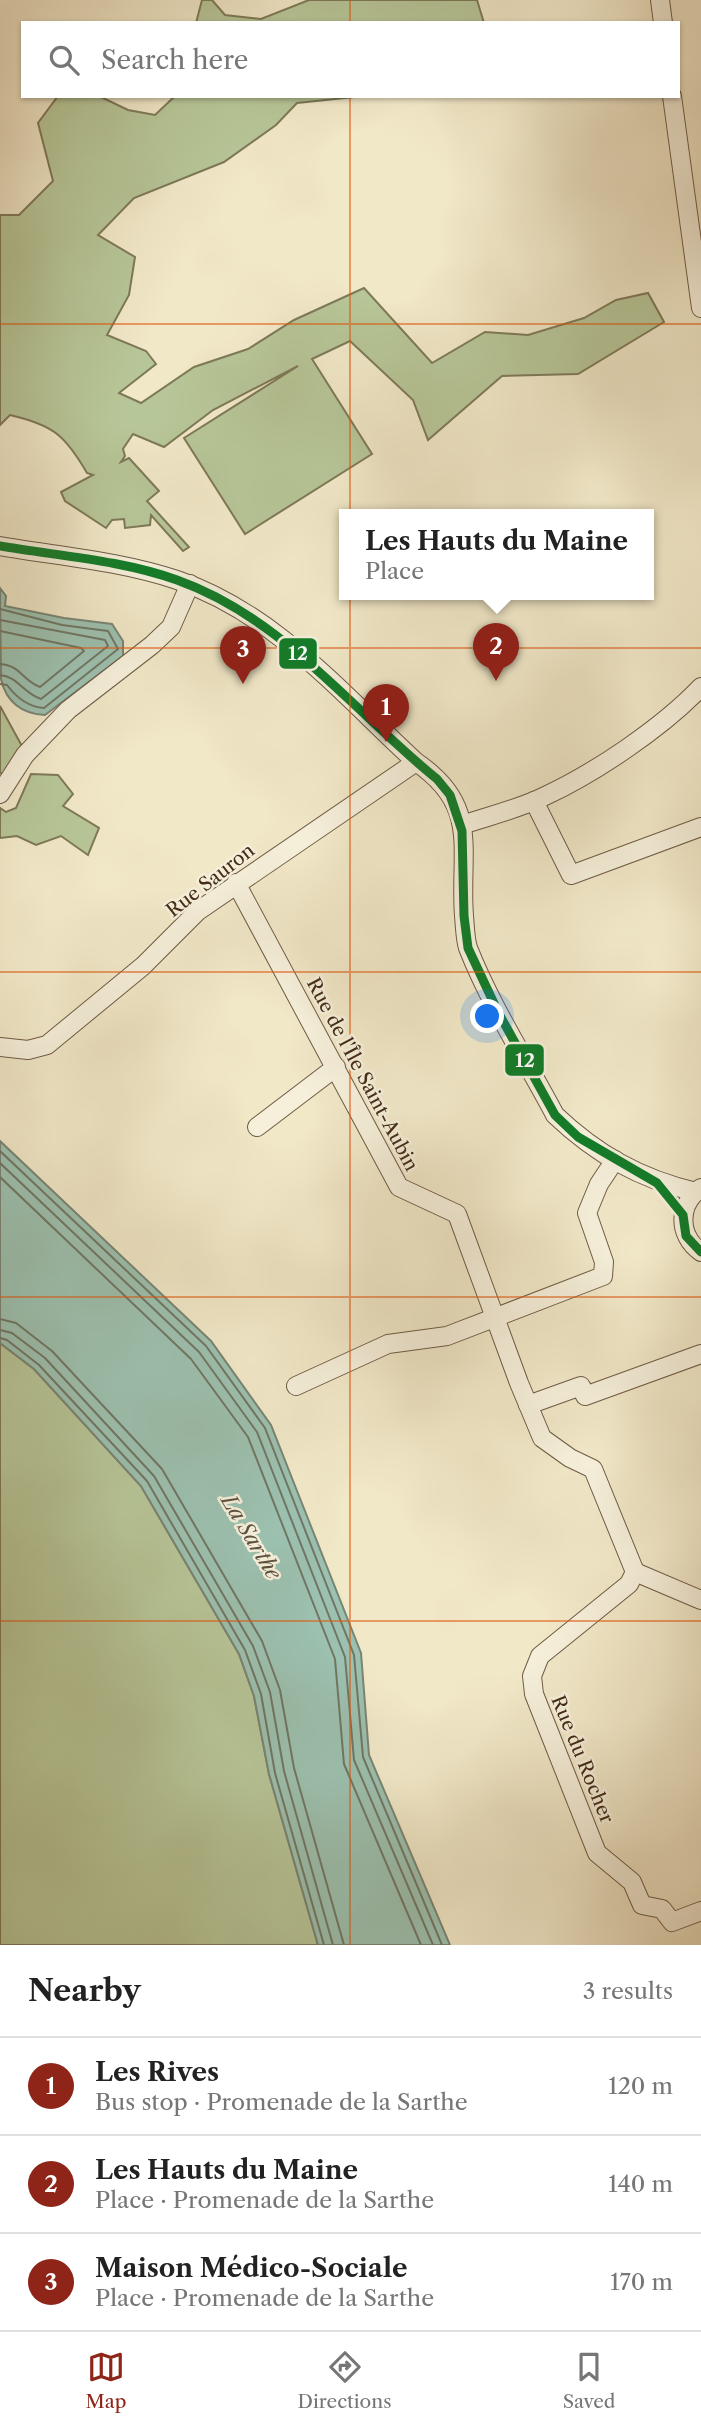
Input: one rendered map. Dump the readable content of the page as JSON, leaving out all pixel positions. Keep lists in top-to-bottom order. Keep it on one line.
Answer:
{"streets":{"street":["Rue Sauron","Rue de l'Île Saint-Aubin","Rue du Rocher"]},"crossings":[["Rue Sauron","Rue de l'Île Saint-Aubin"],["Rue de l'Île Saint-Aubin","Rue du Rocher"]],"water":["La Sarthe"],"lines":["transit line 12"],"page":{"search":"Search here","popup":["Les Hauts du Maine","Place"],"pins":["2","3","1"],"heading":["Nearby","3 results"],"list":[{"mark":"1","name":"Les Rives","note":"Bus stop · Promenade de la Sarthe","value":"120 m"},{"mark":"2","name":"Les Hauts du Maine","note":"Place · Promenade de la Sarthe","value":"140 m"},{"mark":"3","name":"Maison Médico-Sociale","note":"Place · Promenade de la Sarthe","value":"170 m"}],"nav":["Map","Directions","Saved"]}}
